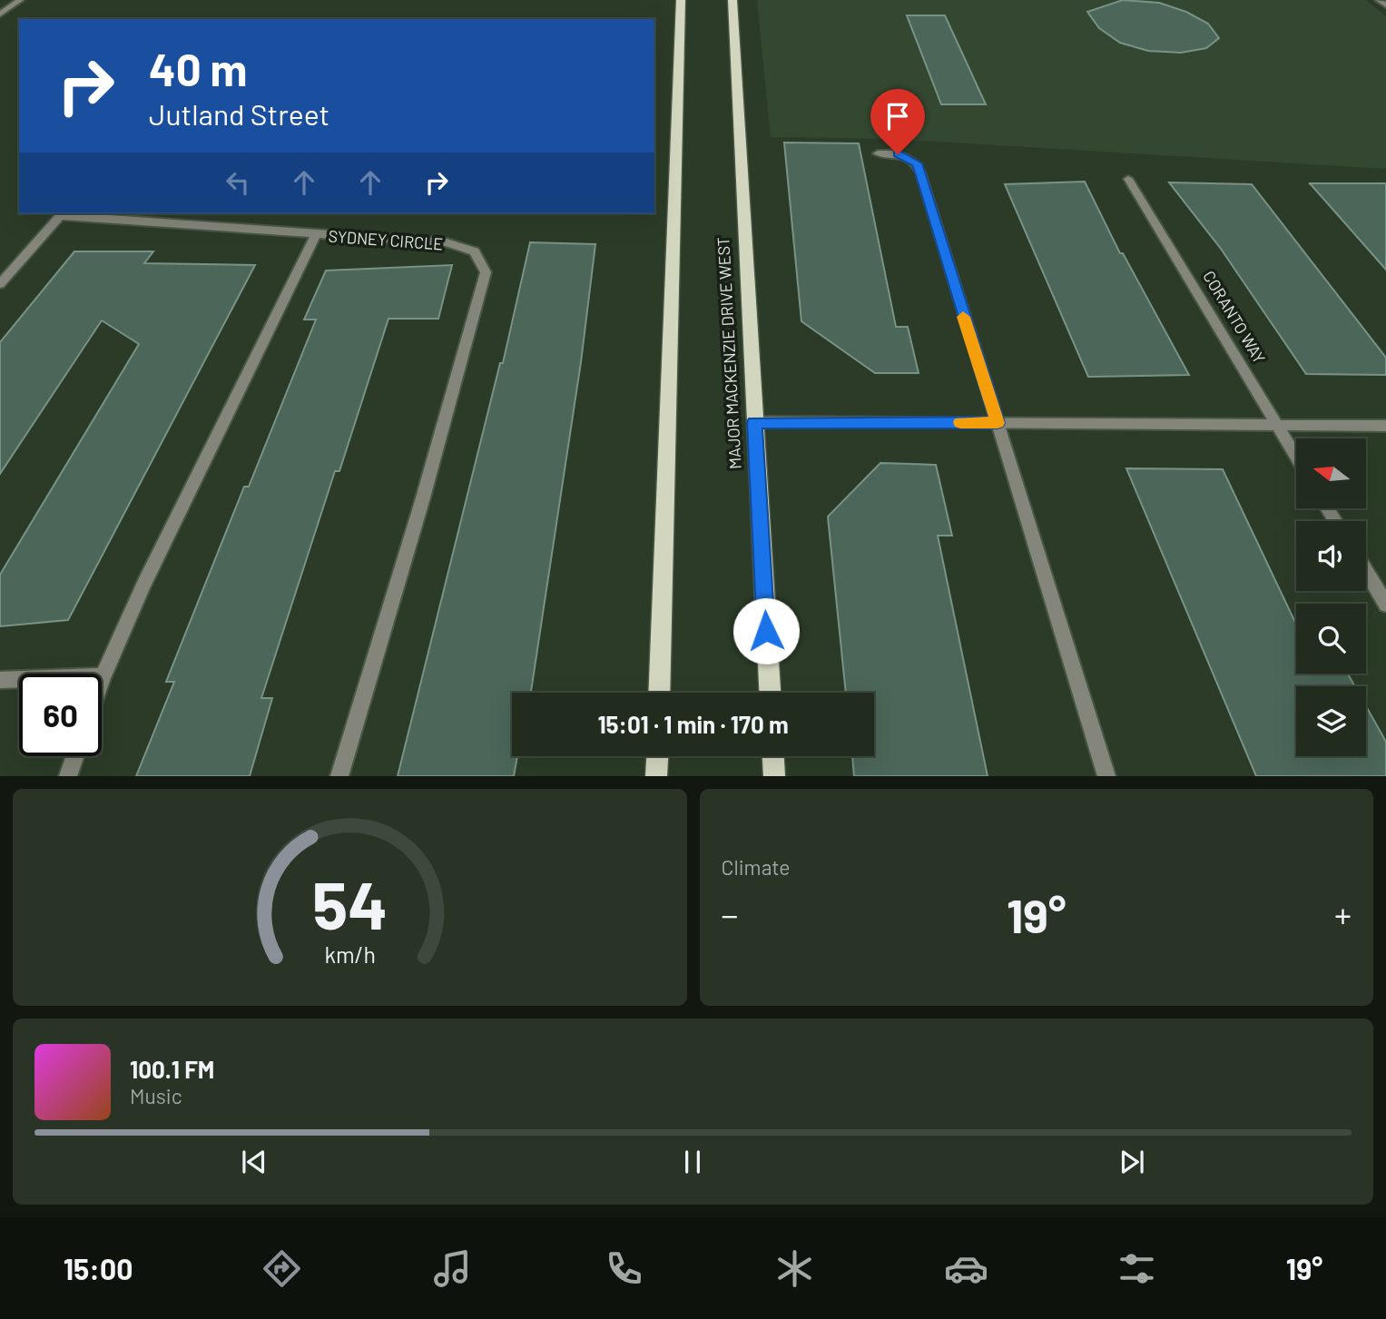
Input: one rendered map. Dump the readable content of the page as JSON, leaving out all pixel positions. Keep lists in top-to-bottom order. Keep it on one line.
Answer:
{"streets":{"main road":["MAJOR MACKENZIE DRIVE WEST"],"street":["SYDNEY CIRCLE","CORANTO WAY"]},"north":"left","page":{"turn":["40 m","Jutland Street"],"limit":"60","trip":"15:01 · 1 min · 170 m","tile":"Climate","heat":["−","19°","+"],"song":["100.1 FM","Music"],"tabs":["15:00","19°"],"gauge":["54","km/h"]}}
